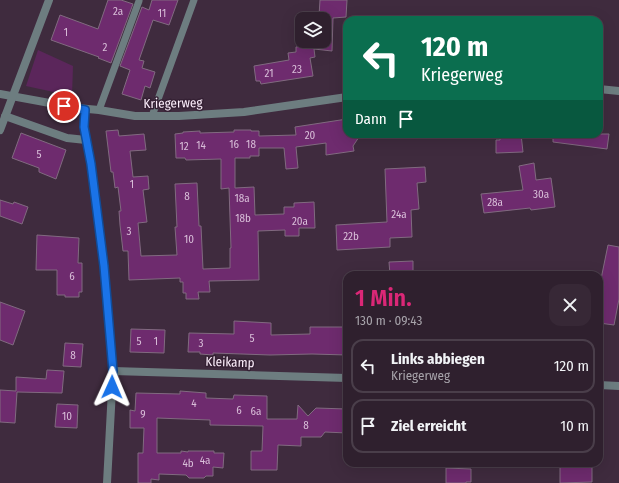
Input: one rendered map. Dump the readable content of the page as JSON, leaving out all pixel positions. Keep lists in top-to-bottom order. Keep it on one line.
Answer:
{"streets":{"street":["Kriegerweg","Kleikamp"]},"house_numbers":["2a","11","1","2","23","21","20","16","18","14","12","5","1","30a","8","18a","28a","24a","18b","20a","3","22b","10","6","5","5","1","3","8","4","6","6a","9","10","8","4a","4b"],"page":{"turn":["120 m","Kriegerweg"],"then":"Dann","heading":["1 Min.","130 m · 09:43"],"list":[{"name":"Links abbiegen","note":"Kriegerweg","value":"120 m"},{"name":"Ziel erreicht","value":"10 m"}]}}
